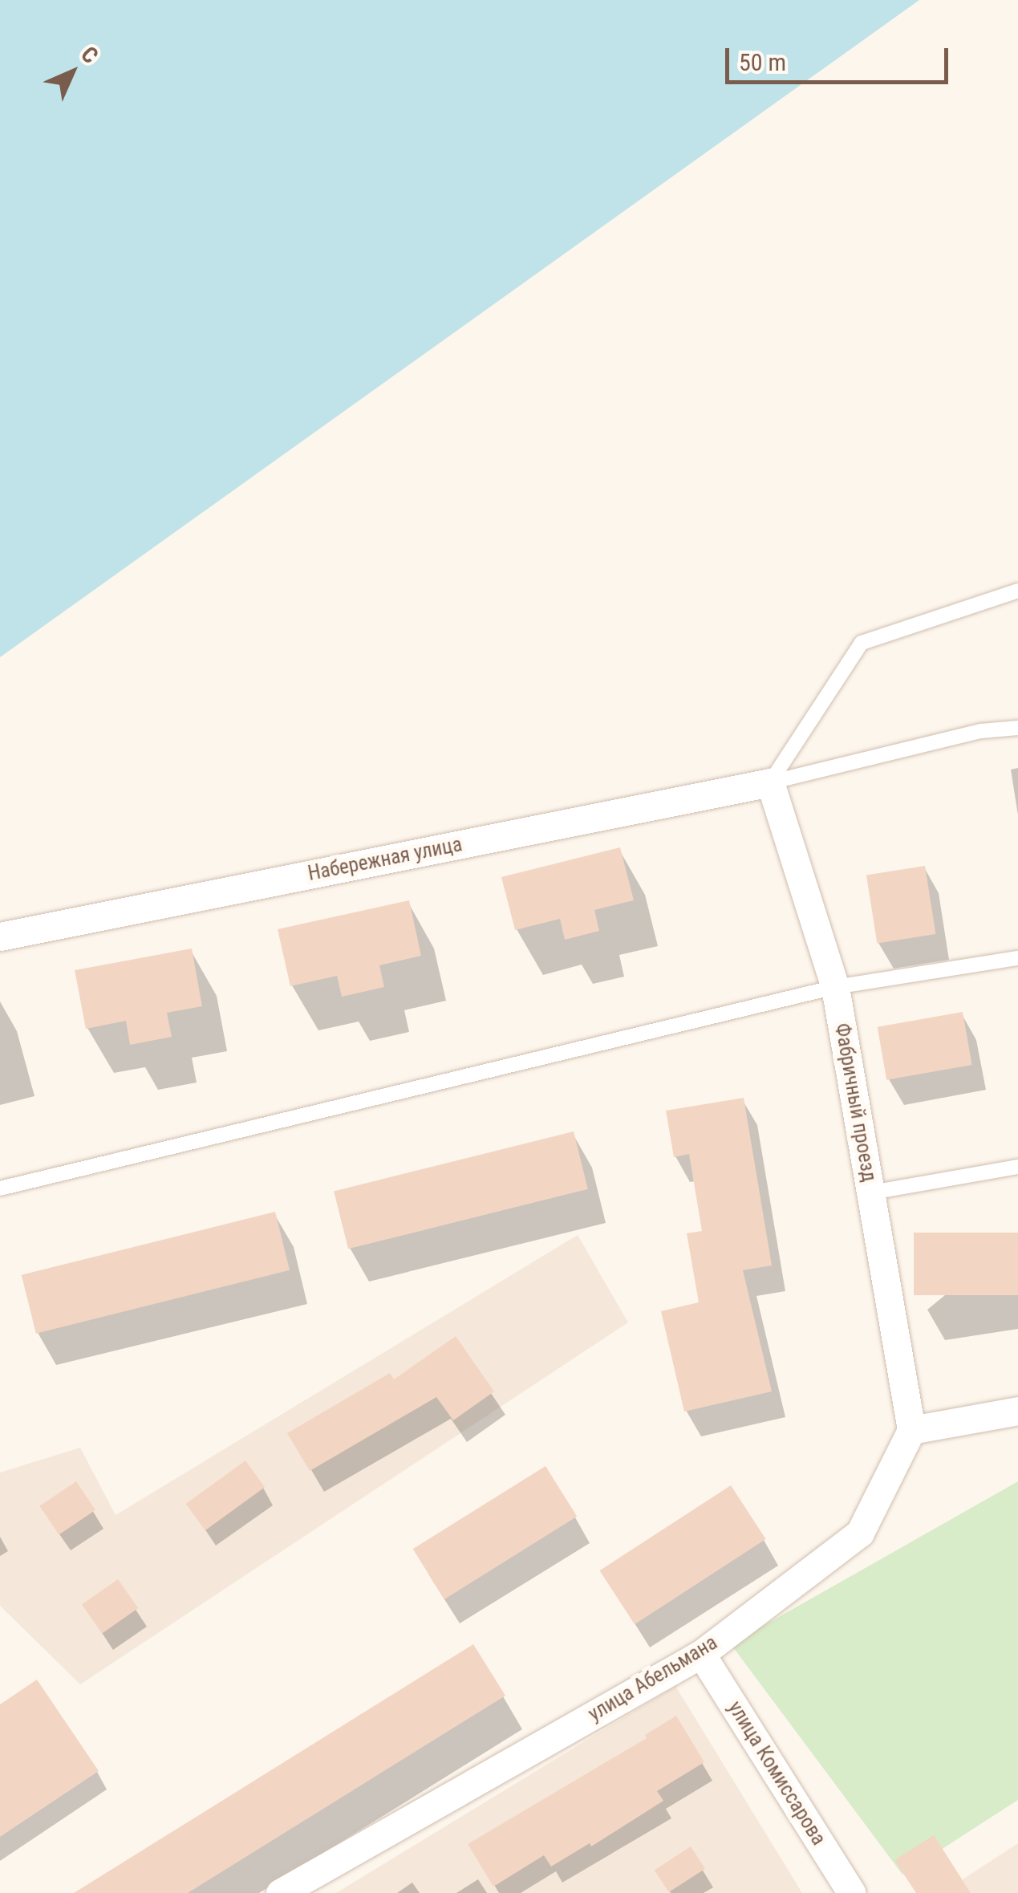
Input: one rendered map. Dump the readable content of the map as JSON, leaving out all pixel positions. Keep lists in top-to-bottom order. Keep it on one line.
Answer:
{"streets":{"street":["Набережная улица","Фабричный проезд","улица Абельмана","улица Комиссарова"]},"crossings":[["Набережная улица","Фабричный проезд"],["Фабричный проезд","улица Абельмана"],["улица Абельмана","улица Комиссарова"]],"scale_bar":"50 m","north":"top right"}
